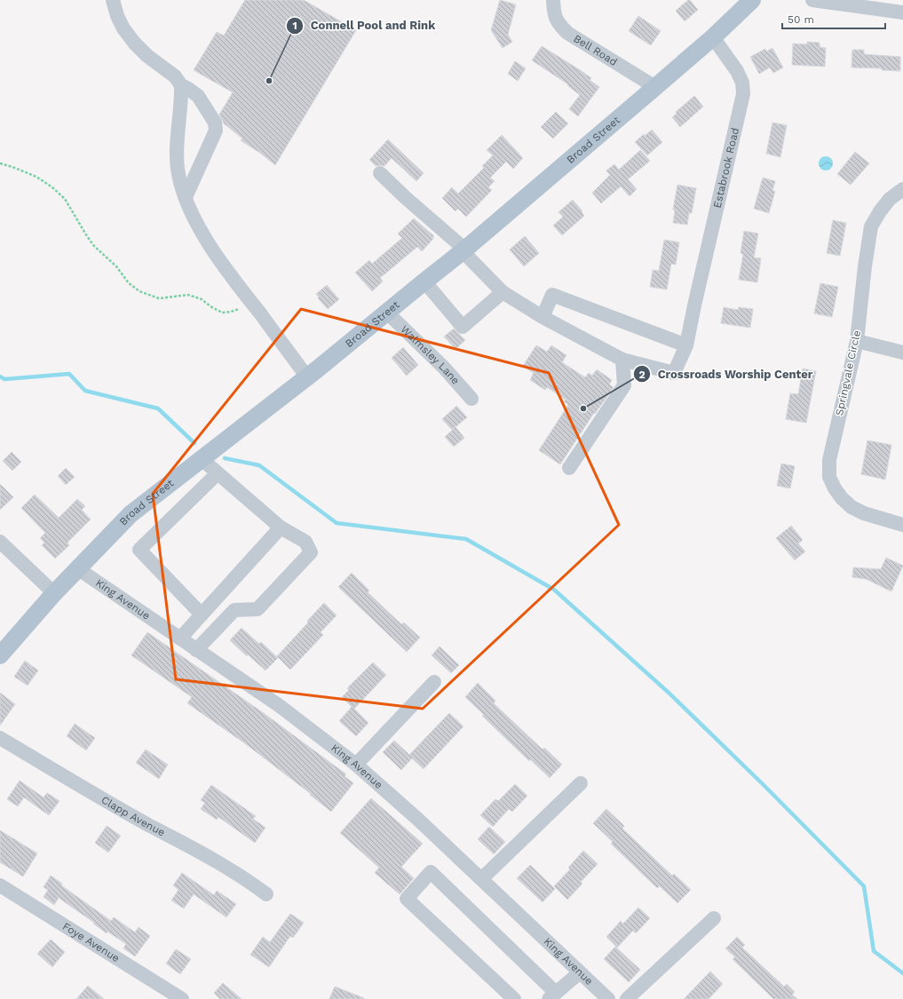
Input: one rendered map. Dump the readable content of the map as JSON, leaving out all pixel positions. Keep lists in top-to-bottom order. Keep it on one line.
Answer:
{"streets":{"main road":["Broad Street"],"street":["Bell Road","Estabrook Road","Walmsley Lane","Springvale Circle","King Avenue","Clapp Avenue","Foye Avenue"]},"crossings":[["Bell Road","Broad Street"],["Broad Street","Estabrook Road"],["Broad Street","Walmsley Lane"],["Broad Street","King Avenue"]],"places":["Connell Pool and Rink","Crossroads Worship Center"],"scale_bar":"50 m"}
